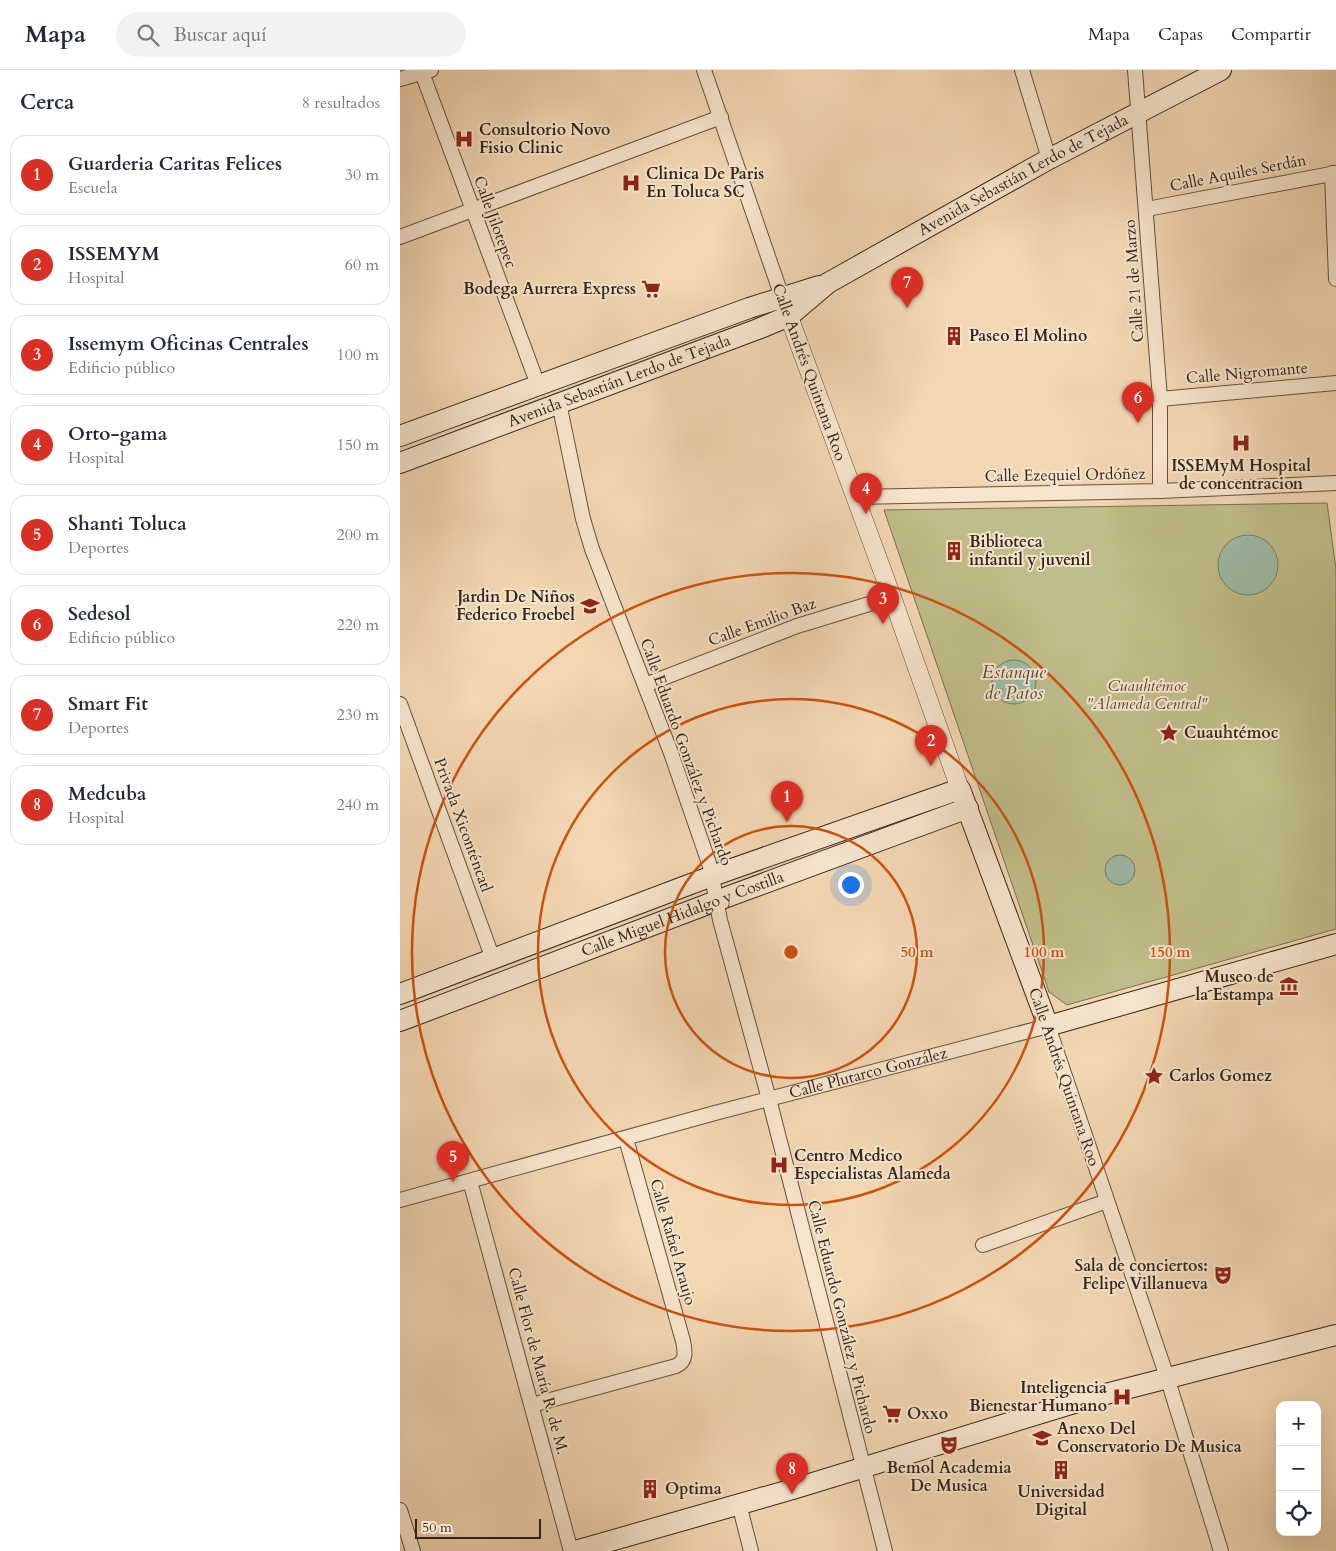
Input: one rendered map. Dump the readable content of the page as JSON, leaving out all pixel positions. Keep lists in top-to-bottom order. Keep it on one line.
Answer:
{"streets":{"main road":["Avenida Sebastián Lerdo de Tejada","Calle Andrés Quintana Roo","Calle Miguel Hidalgo y Costilla","Calle Plutarco González"],"street":["Calle Aquiles Serdán","Calle Jilotepec","Calle 21 de Marzo","Calle Nigromante","Calle Ezequiel Ordóñez","Calle Emilio Baz","Calle Eduardo González y Pichardo","Privada Xiconténcatl","Calle Rafael Araujo","Calle Flor de María R. de M."]},"crossings":[["Calle Aquiles Serdán","Calle 21 de Marzo"],["Avenida Sebastián Lerdo de Tejada","Calle Jilotepec"],["Avenida Sebastián Lerdo de Tejada","Calle 21 de Marzo"],["Avenida Sebastián Lerdo de Tejada","Calle Andrés Quintana Roo"],["Avenida Sebastián Lerdo de Tejada","Calle Eduardo González y Pichardo"],["Calle 21 de Marzo","Calle Nigromante"],["Calle 21 de Marzo","Calle Ezequiel Ordóñez"],["Calle Andrés Quintana Roo","Calle Ezequiel Ordóñez"],["Calle Andrés Quintana Roo","Calle Emilio Baz"],["Calle Andrés Quintana Roo","Calle Miguel Hidalgo y Costilla"],["Calle Andrés Quintana Roo","Calle Plutarco González"],["Calle Emilio Baz","Calle Eduardo González y Pichardo"],["Calle Eduardo González y Pichardo","Calle Miguel Hidalgo y Costilla"],["Calle Eduardo González y Pichardo","Calle Plutarco González"],["Privada Xiconténcatl","Calle Miguel Hidalgo y Costilla"],["Calle Plutarco González","Calle Rafael Araujo"],["Calle Plutarco González","Calle Flor de María R. de M."],["Calle Rafael Araujo","Calle Flor de María R. de M."]],"water":["Estanque de Patos"],"parks":["Cuauhtémoc \"Alameda Central\""],"places":{"hospital":["Consultorio Novo Fisio Clinic","Clinica De Paris En Toluca SC","ISSEMyM Hospital de concentracion","Centro Medico Especialistas Alameda","Inteligencia Bienestar Humano"],"supermarket":["Bodega Aurrera Express","Oxxo"],"building":["Paseo El Molino","Biblioteca infantil y juvenil","Universidad Digital","Optima"],"school or university":["Jardin De Niños Federico Froebel","Anexo Del Conservatorio De Musica"],"place":["Cuauhtémoc","Carlos Gomez"],"museum":["Museo de la Estampa"],"theatre":["Sala de conciertos: Felipe Villanueva","Bemol Academia De Musica"]},"scale_bar":"50 m","page":{"header":"Mapa","search":"Buscar aquí","nav":["Mapa","Capas","Compartir"],"heading":["Cerca","8 resultados"],"list":[{"mark":"1","name":"Guarderia Caritas Felices","note":"Escuela","value":"30 m"},{"mark":"2","name":"ISSEMYM","note":"Hospital","value":"60 m"},{"mark":"3","name":"Issemym Oficinas Centrales","note":"Edificio público","value":"100 m"},{"mark":"4","name":"Orto-gama","note":"Hospital","value":"150 m"},{"mark":"5","name":"Shanti Toluca","note":"Deportes","value":"200 m"},{"mark":"6","name":"Sedesol","note":"Edificio público","value":"220 m"},{"mark":"7","name":"Smart Fit","note":"Deportes","value":"230 m"},{"mark":"8","name":"Medcuba","note":"Hospital","value":"240 m"}],"pins":["7","6","4","3","2","1","5","8"],"map_buttons":["+","−"],"scale":"50 m"},"rings":["50 m","100 m","150 m"]}
